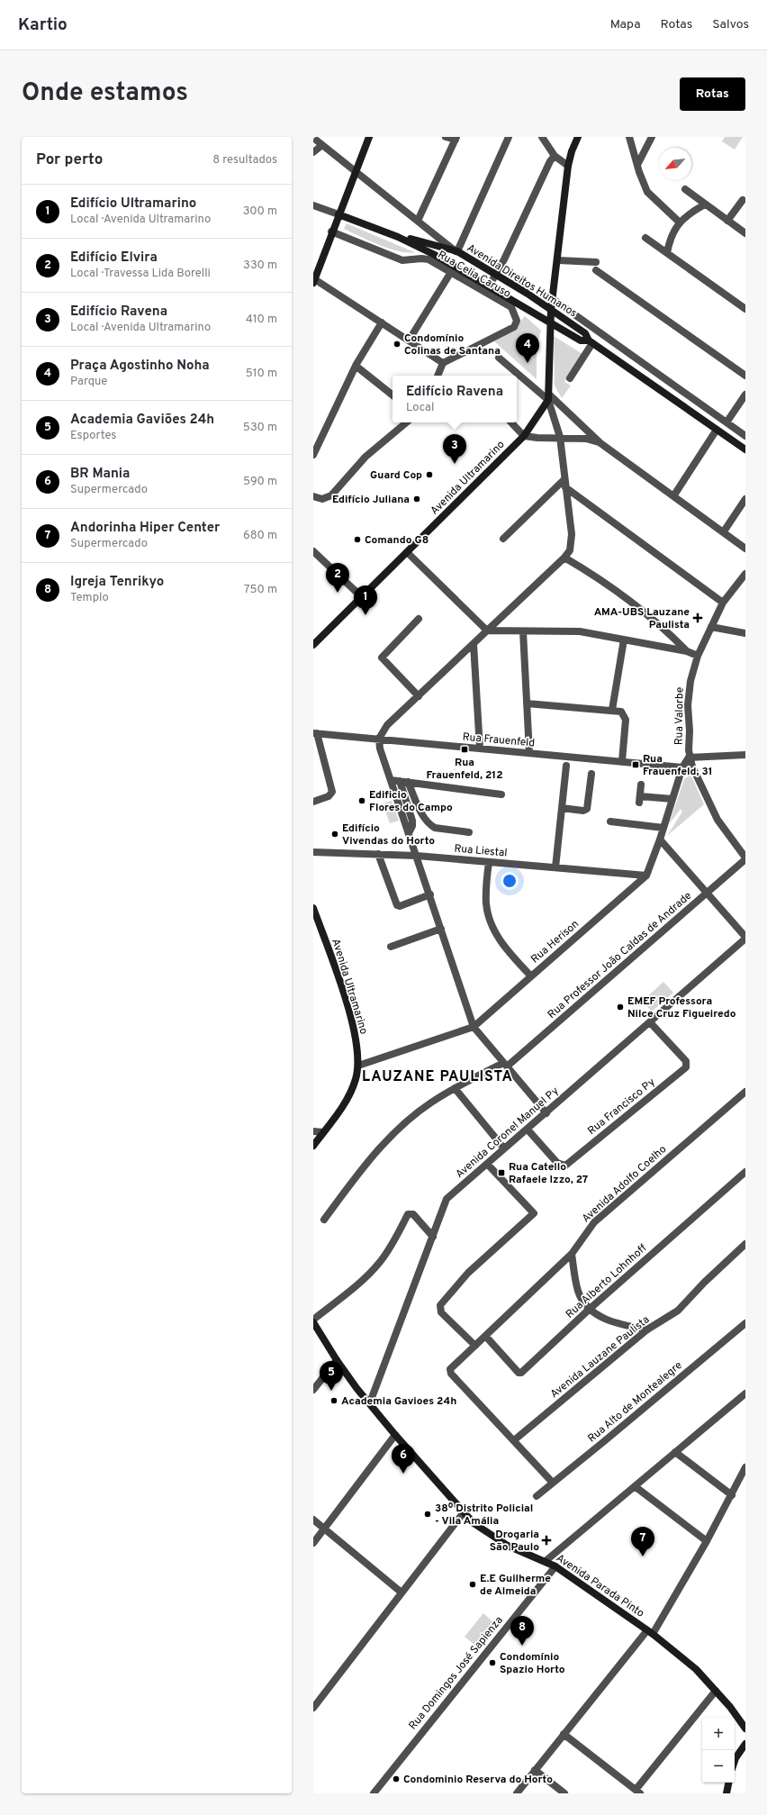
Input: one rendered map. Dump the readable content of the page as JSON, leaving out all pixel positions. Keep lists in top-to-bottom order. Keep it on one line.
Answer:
{"streets":{"main road":["Avenida Direitos Humanos","Avenida Ultramarino","Avenida Parada Pinto"],"street":["Rua Celia Caruso","Rua Valorbe","Rua Frauenfeld","Rua Liestal","Rua Herison","Rua Professor João Caldas de Andrade","Rua Francisco Py","Avenida Coronel Manuel Py","Avenida Adolfo Coelho","Rua Alberto Lohnhoff","Avenida Lauzane Paulista","Rua Alto de Montealegre","Rua Domingos José Sapienza"]},"crossings":[["Avenida Ultramarino","Rua Herison"],["Rua Valorbe","Rua Herison"],["Rua Valorbe","Rua Professor João Caldas de Andrade"],["Rua Frauenfeld","Rua Herison"],["Rua Liestal","Rua Herison"],["Rua Francisco Py","Avenida Coronel Manuel Py"],["Avenida Coronel Manuel Py","Avenida Parada Pinto"],["Avenida Adolfo Coelho","Rua Alberto Lohnhoff"],["Avenida Adolfo Coelho","Avenida Lauzane Paulista"],["Avenida Parada Pinto","Rua Domingos José Sapienza"]],"districts":["LAUZANE PAULISTA"],"places":{"other":["Condomínio Colinas de Santana","Guard Cop","Edifício Juliana","Comando G8","Edificio Flores do Campo","Edifício Vivendas do Horto","EMEF Professora Nilce Cruz Figueiredo","Academia Gavioes 24h","38º Distrito Policial - Vila Amália","E.E Guilherme de Almeida","Condomínio Spazio Horto","Condominio Reserva do Horto"],"health":["AMA-UBS Lauzane Paulista","Drogaria São Paulo"],"transit":["Rua Frauenfeld, 212","Rua Frauenfeld, 31","Rua Catello Rafaele Izzo, 27"]},"north":"bottom left","page":{"header":"Kartio","nav":["Mapa","Rotas","Salvos"],"title":"Onde estamos","buttons":"Rotas","heading":["Por perto","8 resultados"],"list":[{"mark":"1","name":"Edifício Ultramarino","note":"Local · Avenida Ultramarino","value":"300 m"},{"mark":"2","name":"Edifício Elvira","note":"Local · Travessa Lida Borelli","value":"330 m"},{"mark":"3","name":"Edifício Ravena","note":"Local · Avenida Ultramarino","value":"410 m"},{"mark":"4","name":"Praça Agostinho Noha","note":"Parque","value":"510 m"},{"mark":"5","name":"Academia Gaviões 24h","note":"Esportes","value":"530 m"},{"mark":"6","name":"BR Mania","note":"Supermercado","value":"590 m"},{"mark":"7","name":"Andorinha Hiper Center","note":"Supermercado","value":"680 m"},{"mark":"8","name":"Igreja Tenrikyo","note":"Templo","value":"750 m"}],"pins":["4","3","2","1","5","6","7","8"],"popup":["Edifício Ravena","Local"],"map_buttons":["+","−"]}}
